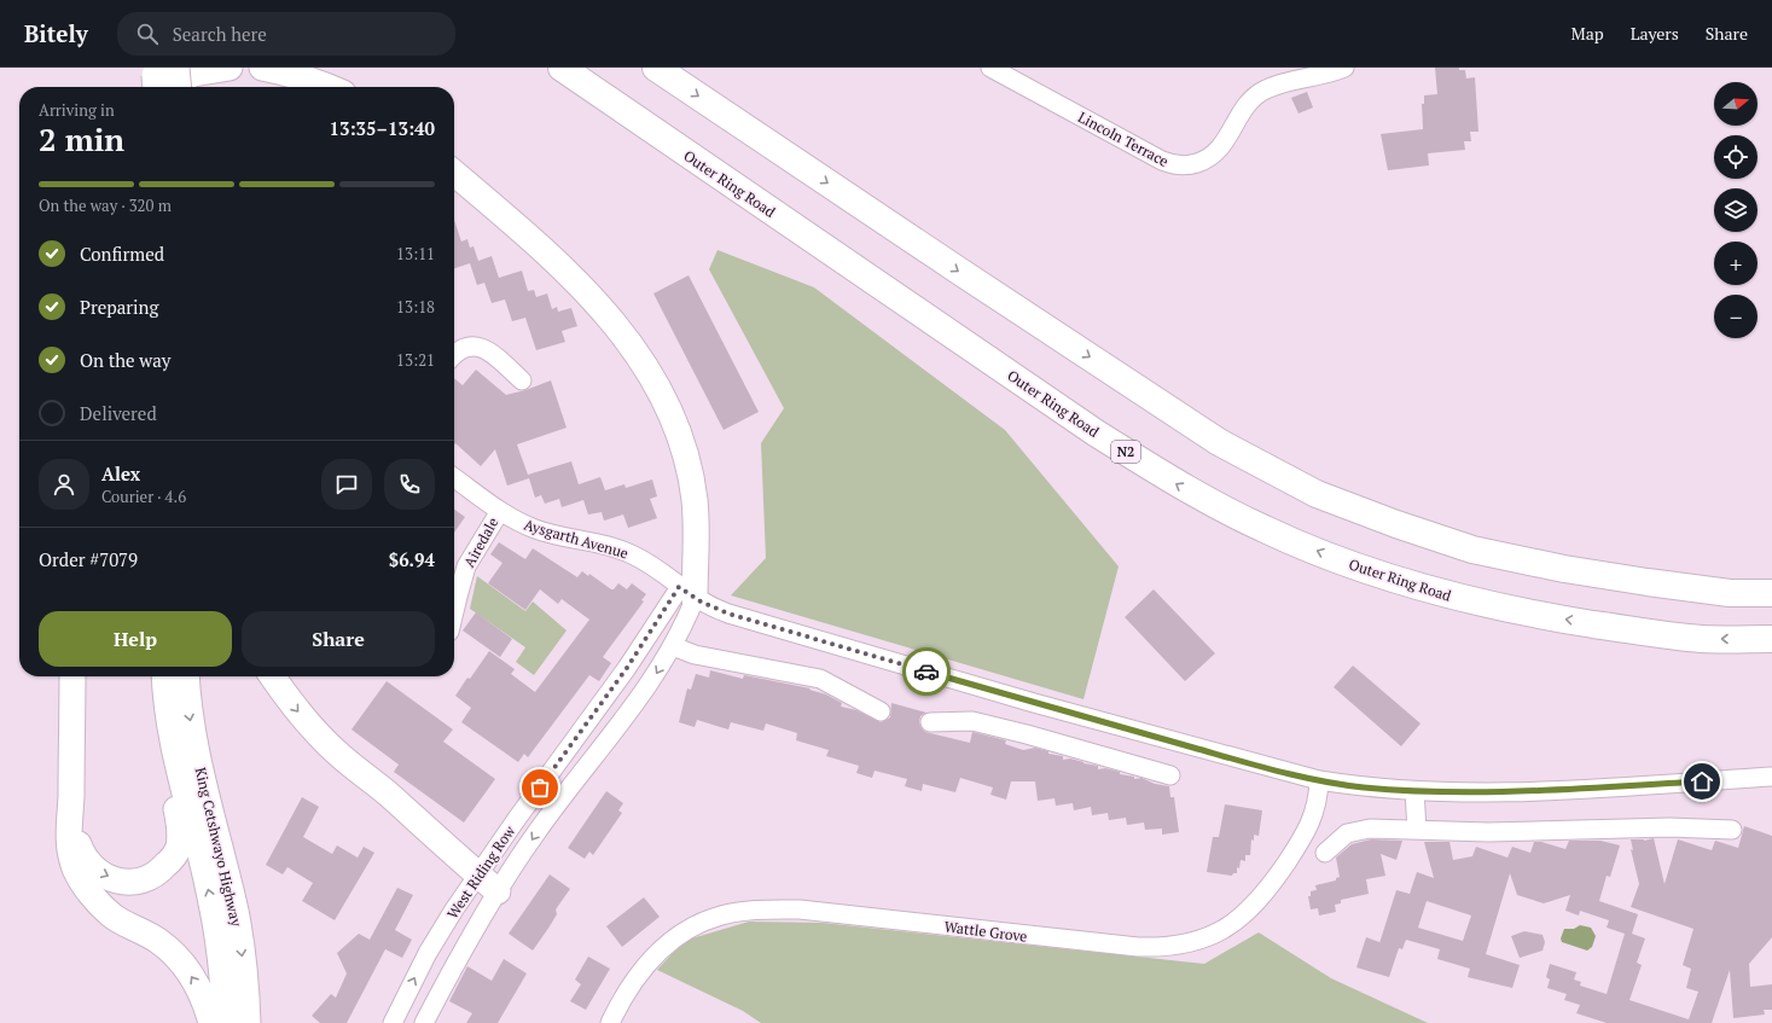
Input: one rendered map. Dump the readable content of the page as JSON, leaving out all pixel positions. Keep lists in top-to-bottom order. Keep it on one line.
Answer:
{"streets":{"highway":["Outer Ring Road","N2"],"main road":["King Cetshwayo Highway"],"street":["Lincoln Terrace","Aysgarth Avenue","Airedale","West Riding Row","Wattle Grove"]},"crossings":[["Aysgarth Avenue","Airedale"],["Aysgarth Avenue","West Riding Row"],["Aysgarth Avenue","Wattle Grove"]],"north":"right","page":{"header":"Bitely","search":"Search here","nav":["Map","Layers","Share"],"map_buttons":["+","−"],"heading":["2 min","Arriving in","13:35–13:40"],"panel":["Alex","Courier · 4.6","Order #7079","$6.94"],"bar":"On the way · 320 m","list":[["Confirmed","13:11"],["Preparing","13:18"],["On the way","13:21"],"Delivered"],"buttons":["Help","Share"]}}
